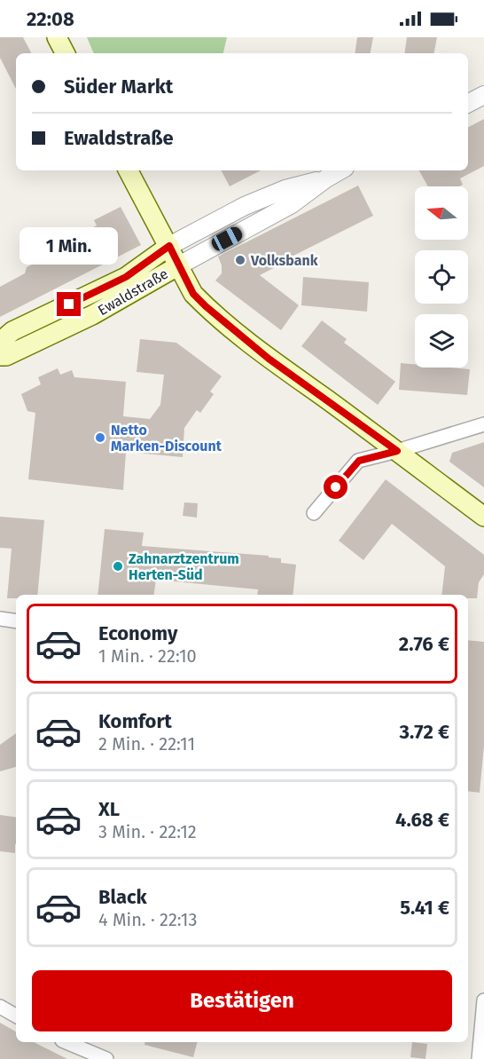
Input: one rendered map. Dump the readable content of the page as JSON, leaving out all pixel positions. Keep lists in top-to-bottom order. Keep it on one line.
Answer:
{"streets":{"main road":["Ewaldstraße"]},"places":["Volksbank","Netto Marken-Discount","Zahnarztzentrum Herten-Süd"],"north":"left","page":{"status":"22:08","banner":["Süder Markt","Ewaldstraße"],"bubble":"1 Min.","list":[{"name":"Economy","note":"1 Min. · 22:10","value":"2.76 €"},{"name":"Komfort","note":"2 Min. · 22:11","value":"3.72 €"},{"name":"XL","note":"3 Min. · 22:12","value":"4.68 €"},{"name":"Black","note":"4 Min. · 22:13","value":"5.41 €"}],"buttons":"Bestätigen"}}
